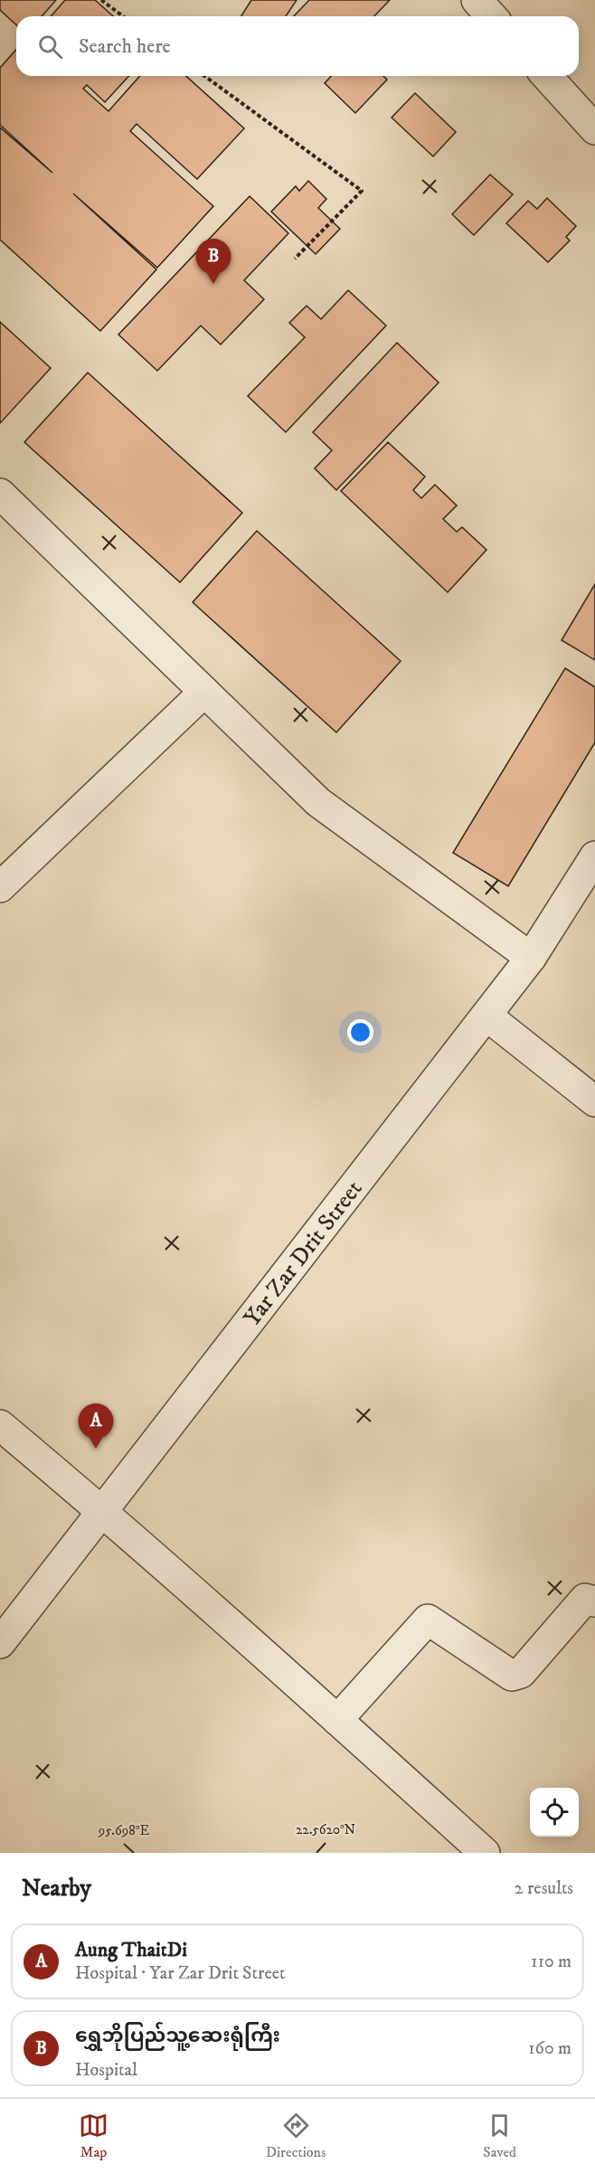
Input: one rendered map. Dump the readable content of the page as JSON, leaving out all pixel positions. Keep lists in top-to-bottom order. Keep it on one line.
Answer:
{"streets":{"street":["Yar Zar Drit Street"]},"page":{"search":"Search here","pins":["B","A"],"heading":["Nearby","2 results"],"list":[{"mark":"A","name":"Aung ThaitDi","note":"Hospital · Yar Zar Drit Street","value":"110 m"},{"mark":"B","name":"ရွှေဘိုပြည်သူ့ဆေးရုံကြီး","note":"Hospital","value":"160 m"}],"nav":["Map","Directions","Saved"]},"coordinates":["22.5620°N","95.698°E"]}
